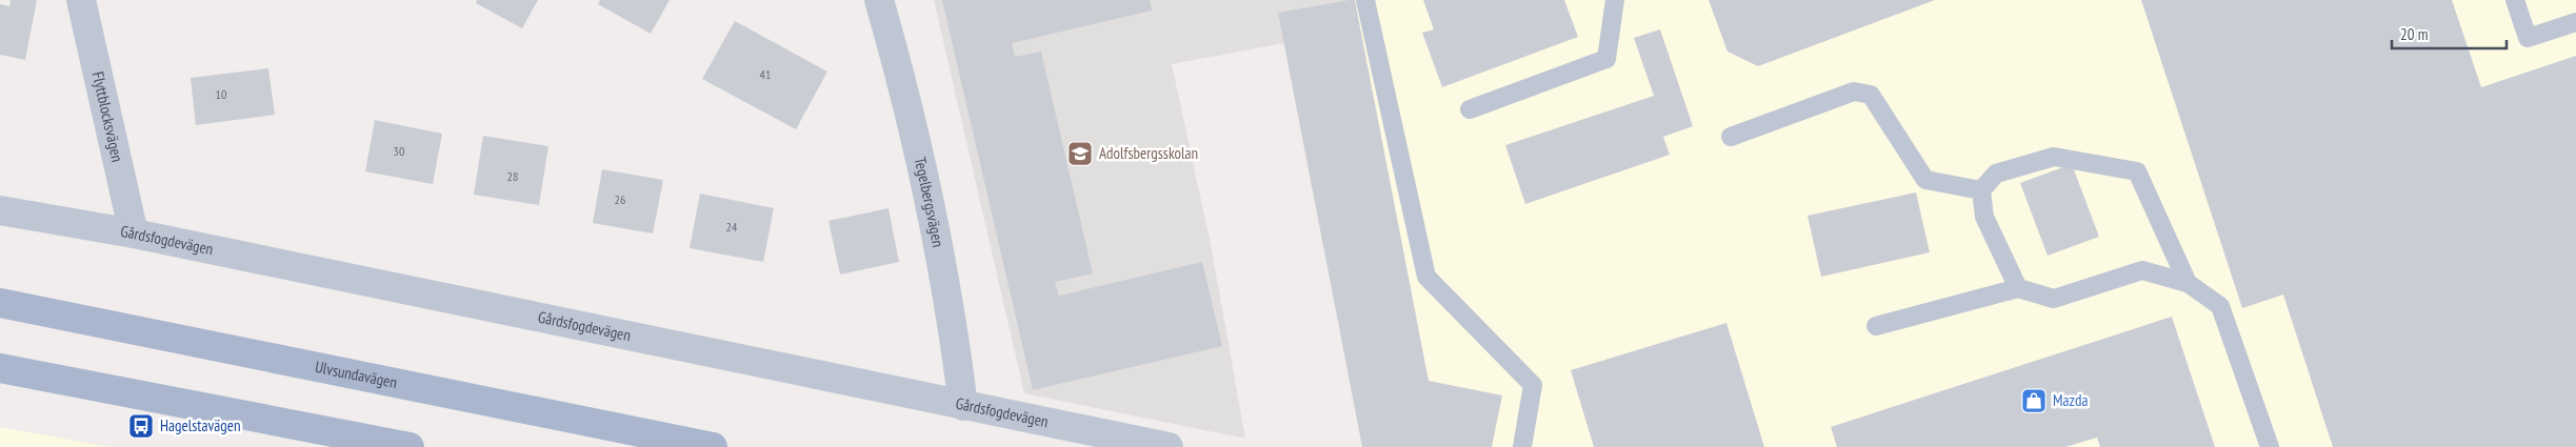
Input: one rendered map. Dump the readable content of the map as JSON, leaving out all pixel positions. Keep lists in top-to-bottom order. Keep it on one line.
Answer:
{"streets":{"main road":["Ulvsundavägen"],"street":["Flyttblocksvägen","Tegelbergsvägen","Gårdsfogdevägen"]},"crossings":[["Flyttblocksvägen","Gårdsfogdevägen"],["Tegelbergsvägen","Gårdsfogdevägen"]],"places":{"school or university":["Adolfsbergsskolan"],"shop":["Mazda"],"bus stop":["Hagelstavägen"]},"house_numbers":["41","10","30","28","26","24"],"scale_bar":"20 m"}
